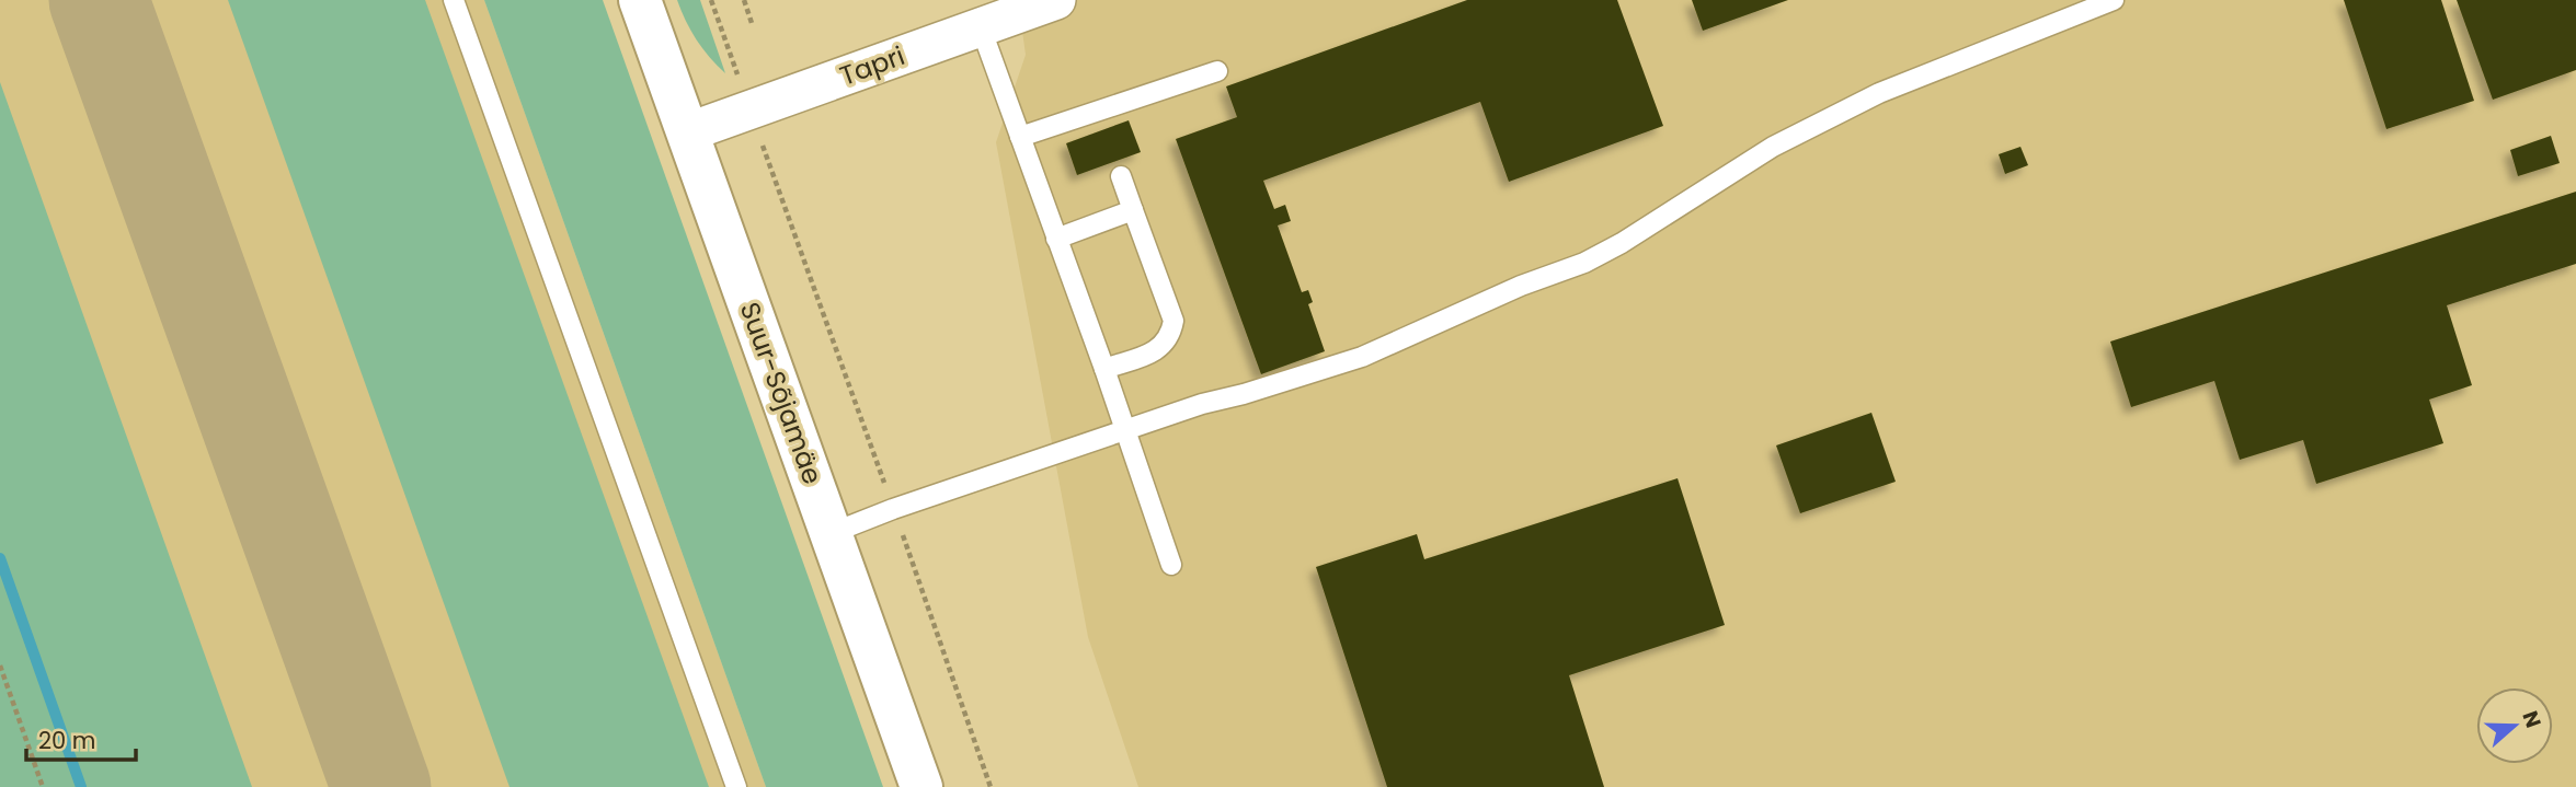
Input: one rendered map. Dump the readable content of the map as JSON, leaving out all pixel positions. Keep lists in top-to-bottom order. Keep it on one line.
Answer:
{"streets":{"main road":["Suur-Sõjamäe"],"street":["Tapri"]},"crossings":[["Tapri","Suur-Sõjamäe"]],"scale_bar":"20 m","north":"right"}
